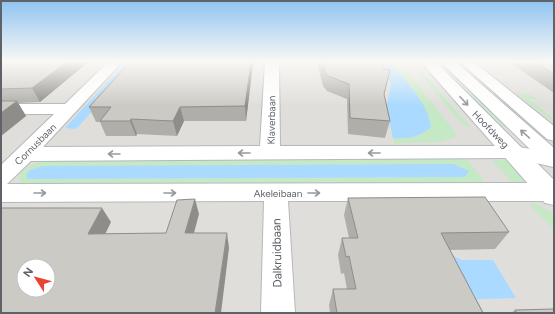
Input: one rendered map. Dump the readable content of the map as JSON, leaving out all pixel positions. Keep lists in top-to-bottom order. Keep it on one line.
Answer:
{"streets":{"main road":["Hoofdweg"],"street":["Klaverbaan","Cornusbaan","Akeleibaan","Dalkruidbaan"]},"crossings":[["Hoofdweg","Akeleibaan"],["Akeleibaan","Dalkruidbaan"]],"north":"top left"}
